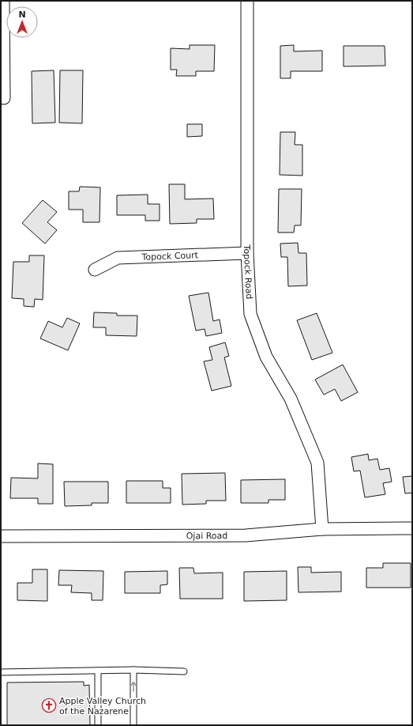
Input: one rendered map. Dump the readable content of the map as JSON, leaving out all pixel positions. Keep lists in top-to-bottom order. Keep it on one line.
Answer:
{"streets":{"street":["Topock Court","Topock Road","Ojai Road"]},"crossings":[["Topock Court","Topock Road"],["Topock Road","Ojai Road"]],"places":{"church":["Apple Valley Church of the Nazarene"]},"north":"top"}
